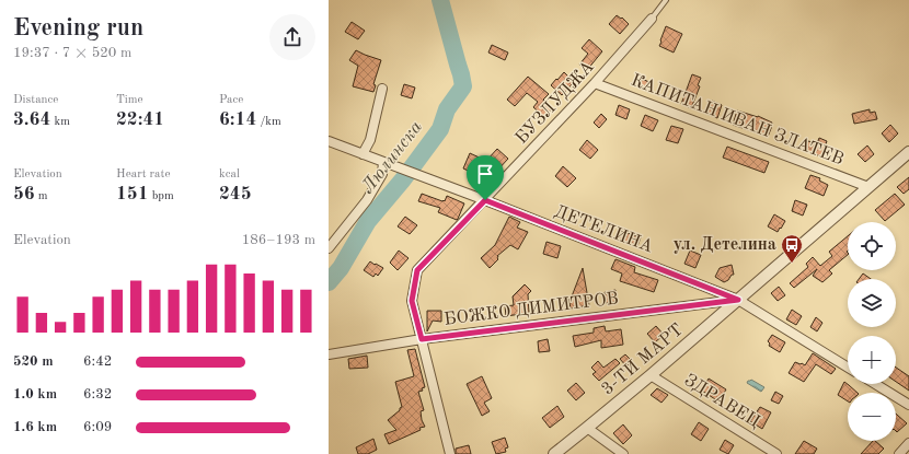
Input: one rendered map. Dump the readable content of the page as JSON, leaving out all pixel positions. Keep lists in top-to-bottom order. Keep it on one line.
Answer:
{"streets":{"street":["БУЗЛУДЖА","КАПИТАН ИВАН ЗЛАТЕВ","ДЕТЕЛИНА","БОЖКО ДИМИТРОВ","3-ТИ МАРТ","ЗДРАВЕЦ"]},"crossings":[["БУЗЛУДЖА","КАПИТАН ИВАН ЗЛАТЕВ"],["БУЗЛУДЖА","ДЕТЕЛИНА"],["БУЗЛУДЖА","БОЖКО ДИМИТРОВ"],["КАПИТАН ИВАН ЗЛАТЕВ","3-ТИ МАРТ"],["ДЕТЕЛИНА","БОЖКО ДИМИТРОВ"],["ДЕТЕЛИНА","3-ТИ МАРТ"],["БОЖКО ДИМИТРОВ","3-ТИ МАРТ"],["3-ТИ МАРТ","ЗДРАВЕЦ"]],"water":["Люлинска"],"places":{"bus stop":["ул. Детелина"]},"page":{"heading":["Evening run","19:37 · 7 × 520 m"],"stats":[["Distance","3.64 km"],["Time","22:41"],["Pace","6:14 /km"],["Elevation","56 m"],["Heart rate","151 bpm"],["kcal","245"]],"map_buttons":["+","−"],"chart":["Elevation","186–193 m"],"list":[{"name":"520 m","note":"6:42"},{"name":"1.0 km","note":"6:32"},{"name":"1.6 km","note":"6:09"}]}}
